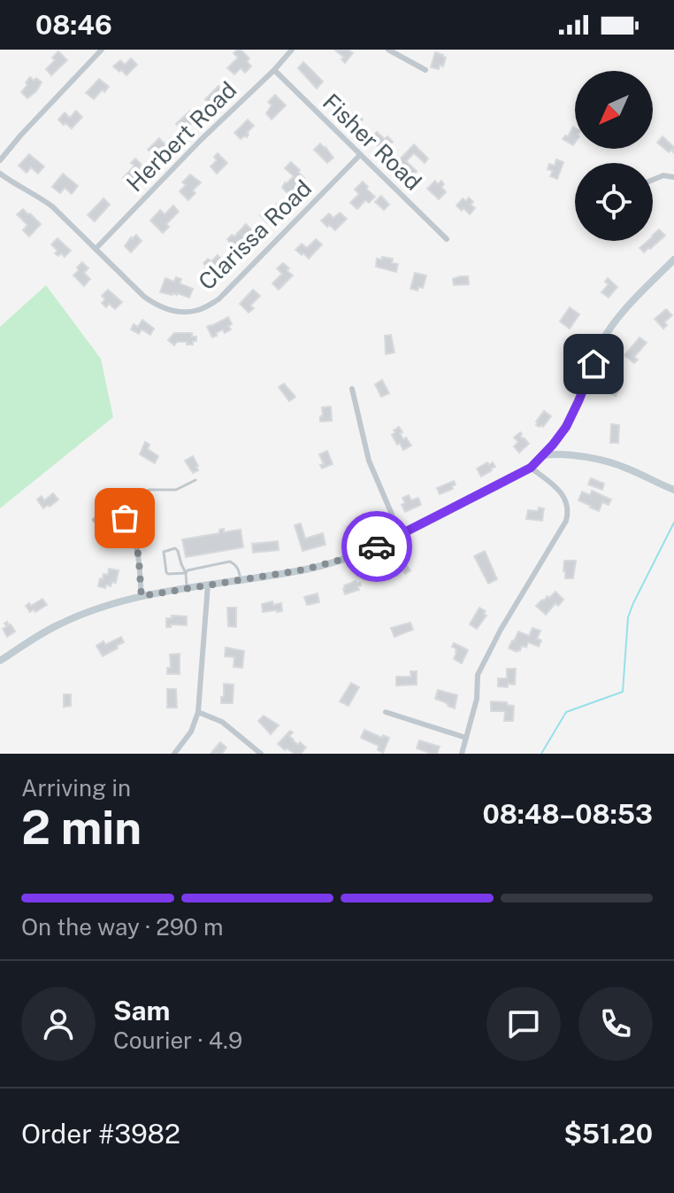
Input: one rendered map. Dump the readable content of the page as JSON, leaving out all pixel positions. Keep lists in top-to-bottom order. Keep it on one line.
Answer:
{"streets":{"street":["Herbert Road","Fisher Road","Clarissa Road"]},"crossings":[["Herbert Road","Fisher Road"],["Herbert Road","Clarissa Road"],["Fisher Road","Clarissa Road"]],"north":"bottom left","page":{"status":"08:46","heading":["2 min","Arriving in","08:48–08:53"],"panel":["Sam","Courier · 4.9","Order #3982","$51.20"],"bar":"On the way · 290 m"}}
